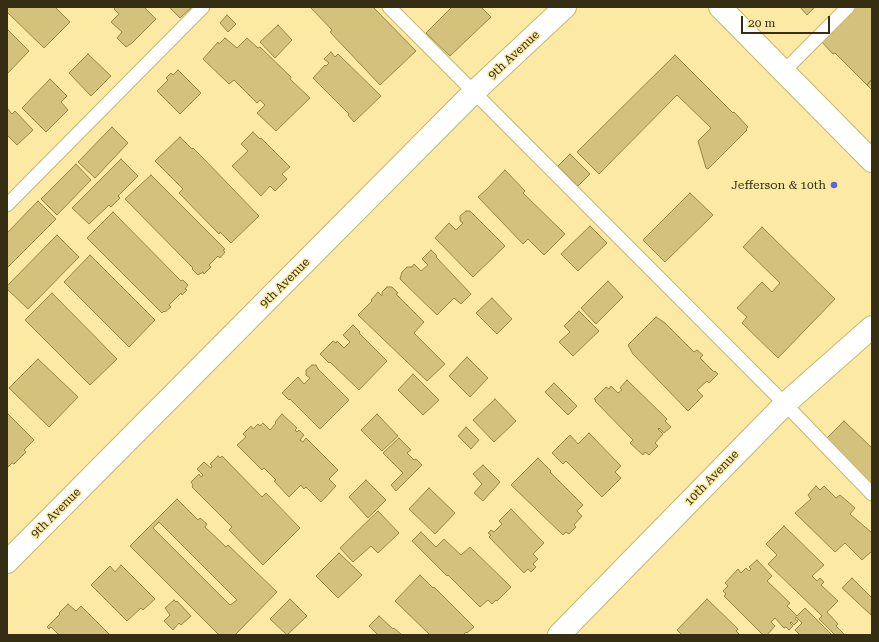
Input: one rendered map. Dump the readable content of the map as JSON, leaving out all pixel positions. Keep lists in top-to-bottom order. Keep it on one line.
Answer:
{"streets":{"street":["9th Avenue","10th Avenue"]},"places":["Jefferson & 10th"],"scale_bar":"20 m"}
